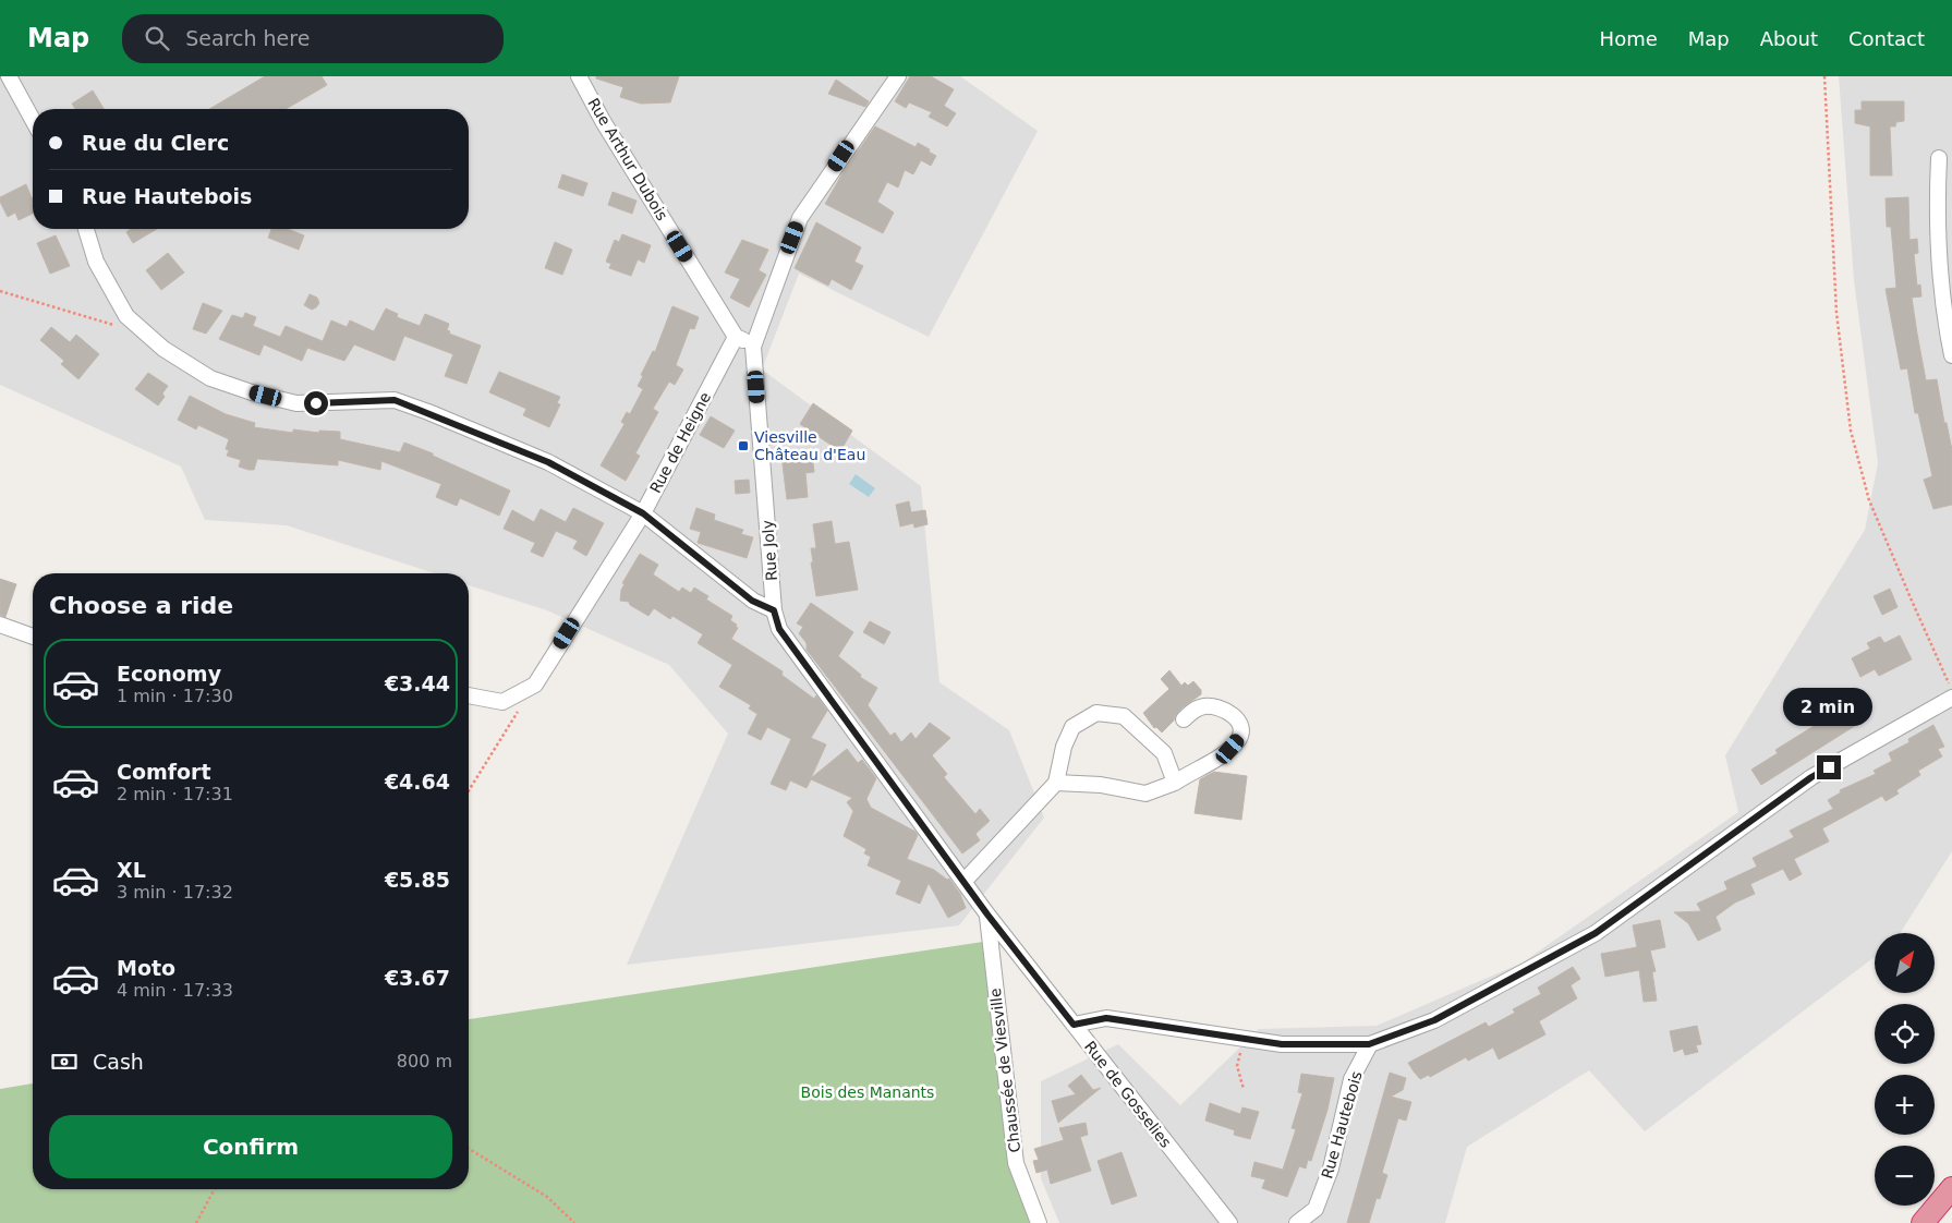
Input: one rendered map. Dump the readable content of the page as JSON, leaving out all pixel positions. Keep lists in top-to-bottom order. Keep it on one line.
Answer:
{"streets":{"street":["Rue Arthur Dubois","Rue de Heigne","Rue Joly","Chaussée de Viesville","Rue de Gosselies","Rue Hautebois"]},"crossings":[["Rue Arthur Dubois","Rue de Heigne"],["Rue Arthur Dubois","Rue Joly"],["Rue Joly","Chaussée de Viesville"],["Rue Joly","Rue de Gosselies"],["Chaussée de Viesville","Rue de Gosselies"]],"parks":["Bois des Manants"],"places":{"transit":["Viesville Château d'Eau"]},"north":"top right","page":{"header":"Map","search":"Search here","nav":["Home","Map","About","Contact"],"banner":["Rue du Clerc","Rue Hautebois"],"heading":"Choose a ride","list":[{"name":"Economy","note":"1 min · 17:30","value":"€3.44"},{"name":"Comfort","note":"2 min · 17:31","value":"€4.64"},{"name":"XL","note":"3 min · 17:32","value":"€5.85"},{"name":"Moto","note":"4 min · 17:33","value":"€3.67"}],"bubble":"2 min","map_buttons":["+","−"],"pay":["Cash","800 m"],"buttons":"Confirm"}}
